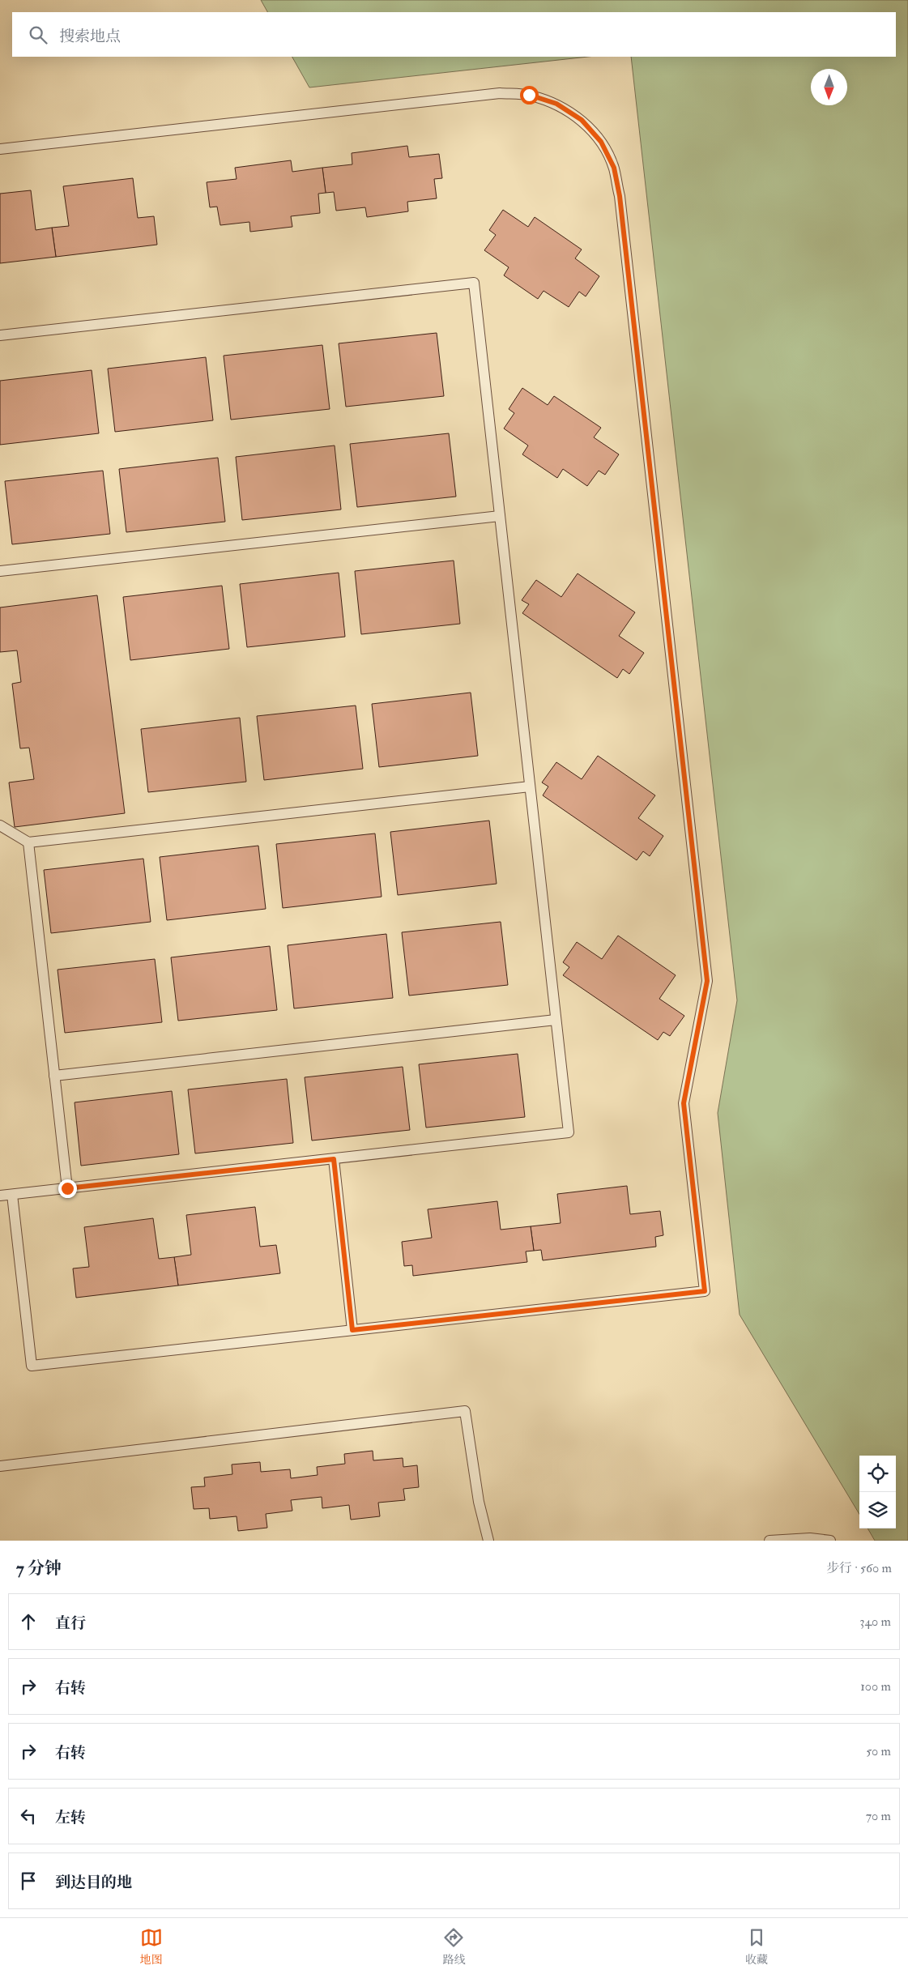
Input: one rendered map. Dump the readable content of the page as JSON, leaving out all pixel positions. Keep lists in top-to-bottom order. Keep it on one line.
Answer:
{"north":"bottom","page":{"search":"搜索地点","heading":["7 分钟","步行 · 560 m"],"list":[["直行","340 m"],["右转","100 m"],["右转","50 m"],["左转","70 m"],"到达目的地"],"nav":["地图","路线","收藏"]}}
